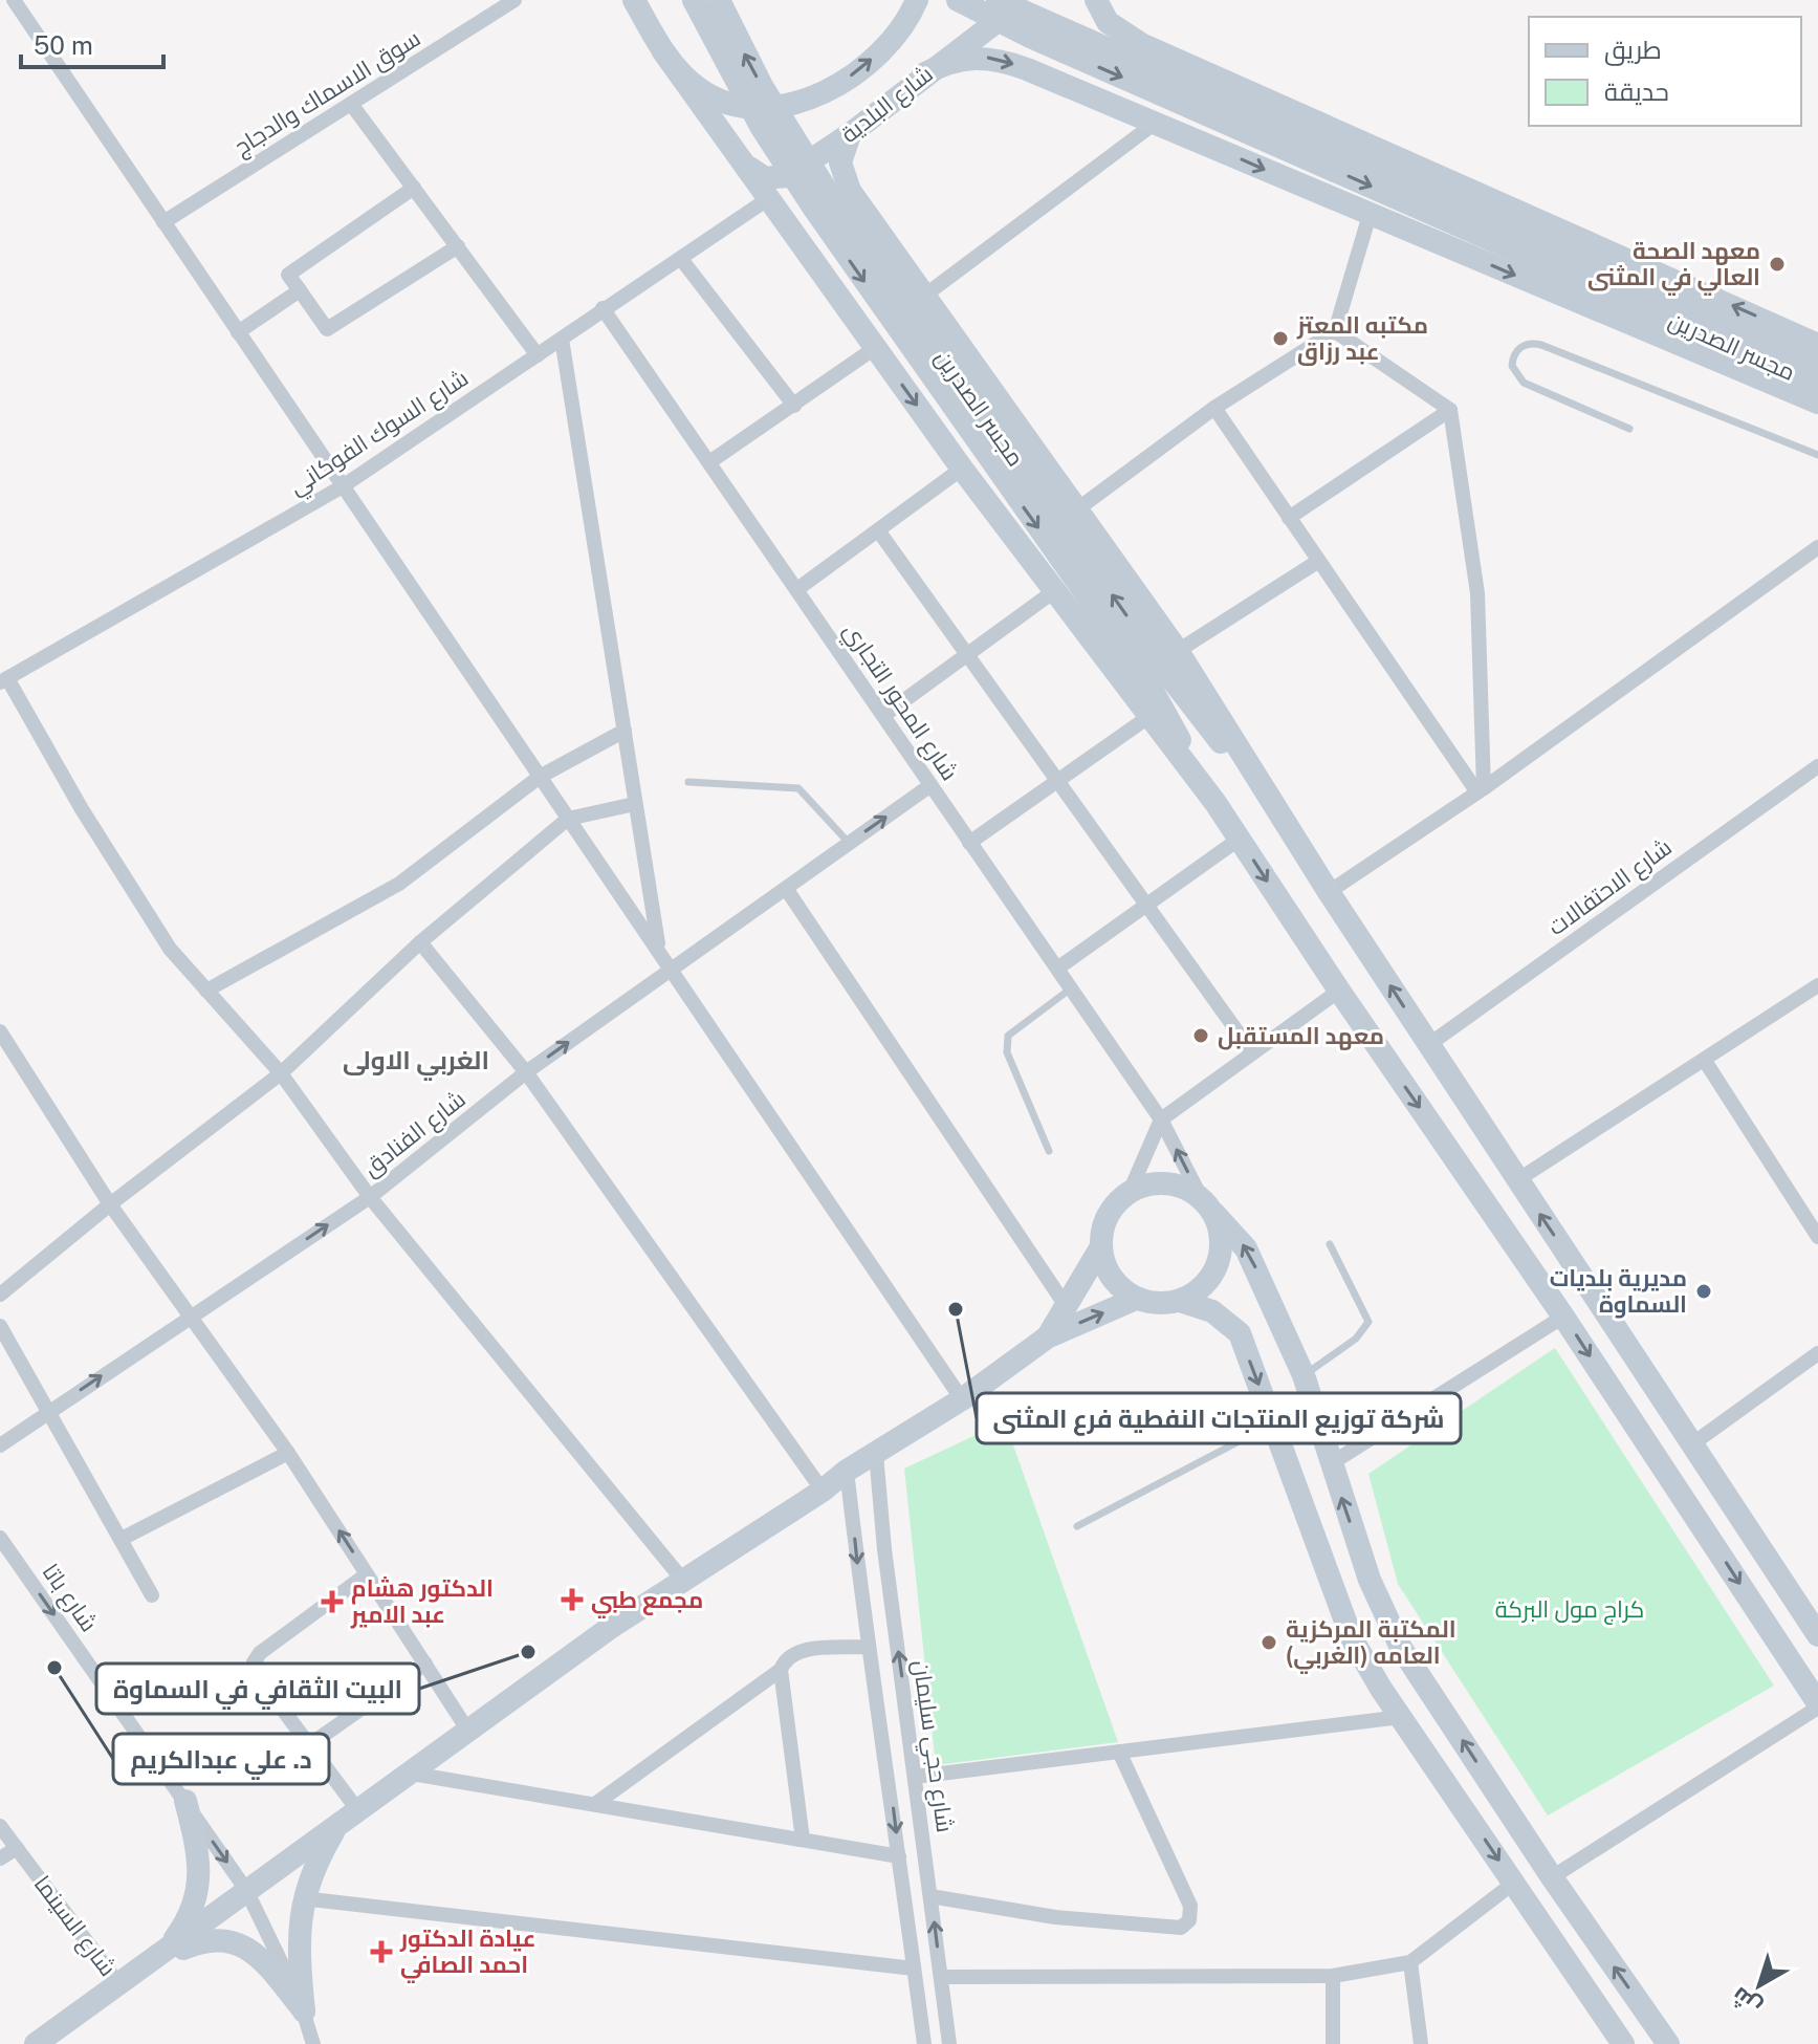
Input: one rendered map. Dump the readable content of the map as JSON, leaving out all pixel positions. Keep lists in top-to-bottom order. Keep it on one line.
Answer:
{"streets":{"main road":["شارع البلدية","مجسر الصدرين","شارع السينما"],"street":["سوق الاسماك والدجاج","شارع السوك الفوكاني","شارع المحور التجاري","شارع الاحتفالات","شارع الفنادق","شارع باتا","شارع حجي سليمان"]},"crossings":[["شارع البلدية","مجسر الصدرين"],["مجسر الصدرين","شارع الاحتفالات"],["شارع السوك الفوكاني","شارع المحور التجاري"],["شارع المحور التجاري","شارع الفنادق"],["شارع باتا","شارع السينما"],["شارع حجي سليمان","شارع السينما"]],"one_way":["شارع الفنادق"],"districts":["الغربي الاولى"],"parks":["كراج مول البركة"],"places":{"other":["معهد الصحة العالي في المثنى","مكتبه المعتز عبد رزاق","معهد المستقبل","مديرية بلديات السماوة","شركة توزيع المنتجات النفطية فرع المثنى","المكتبة المركزية العامه (الغربي)","البيت الثقافي في السماوة","د. علي عبدالكريم"],"health":["مجمع طبي","الدكتور هشام عبد الامير","عيادة الدكتور احمد الصافي"]},"legend":["طريق","حديقة"],"scale_bar":"50 m","north":"bottom left"}
